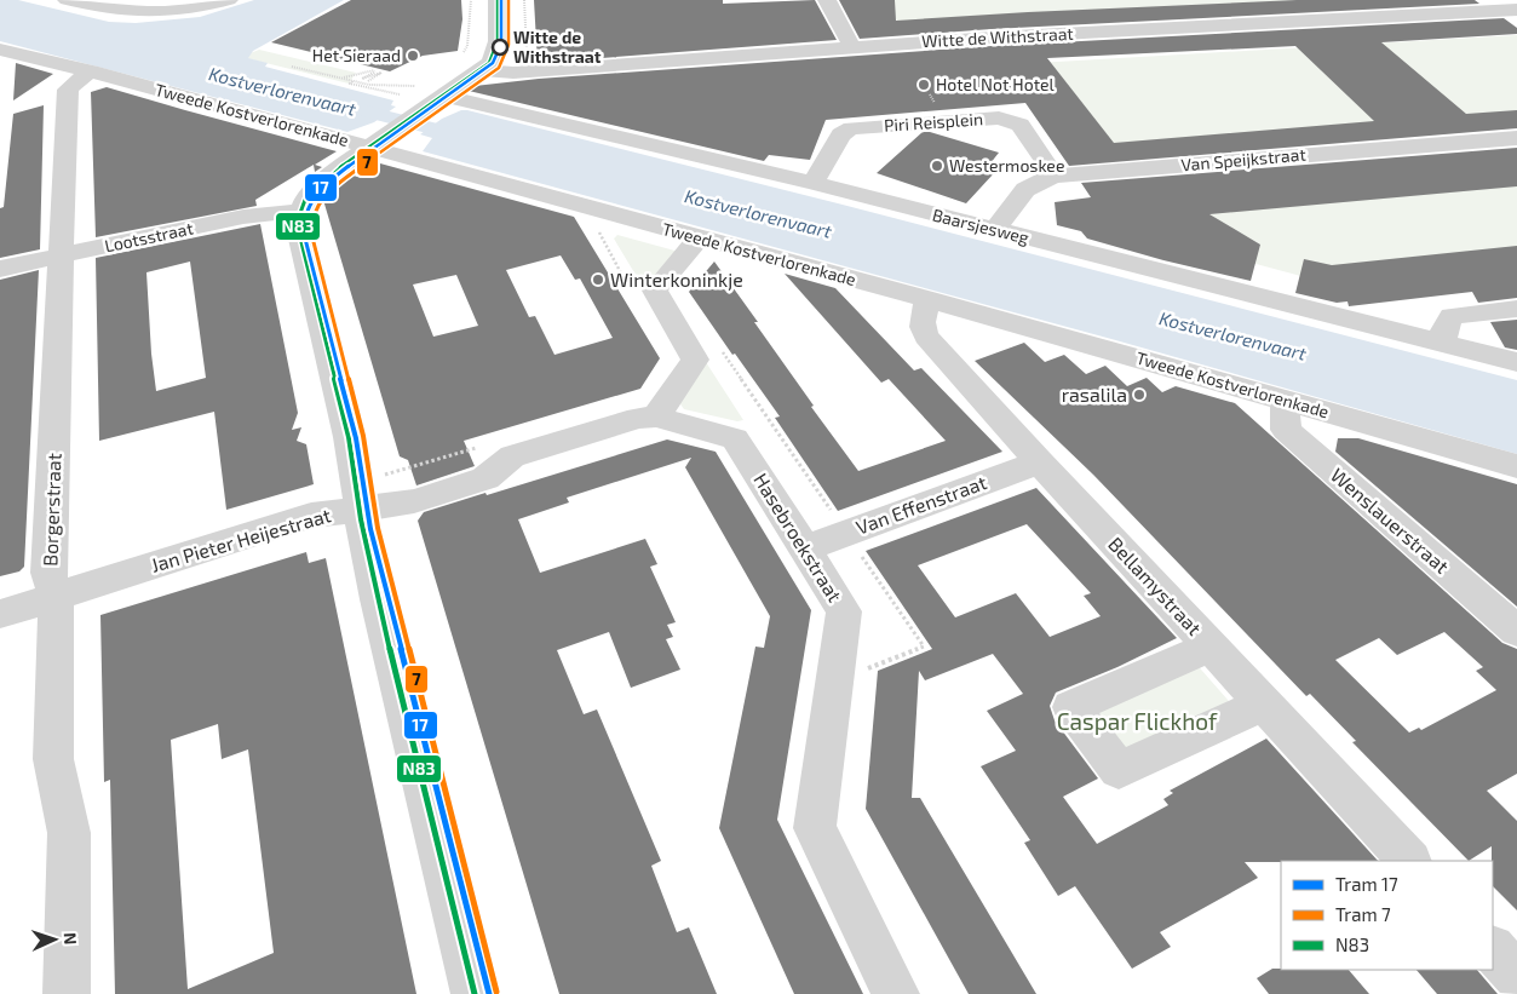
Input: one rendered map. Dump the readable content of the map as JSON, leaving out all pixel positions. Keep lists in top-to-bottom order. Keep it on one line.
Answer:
{"streets":{"street":["Witte de Withstraat","Tweede Kostverlorenkade","Piri Reisplein","Van Speijkstraat","Baarsjesweg","Lootsstraat","Van Effenstraat","Borgerstraat","Wenslauerstraat","Hasebroekstraat","Jan Pieter Heijestraat","Bellamystraat"]},"crossings":[["Tweede Kostverlorenkade","Borgerstraat"],["Tweede Kostverlorenkade","Wenslauerstraat"],["Tweede Kostverlorenkade","Bellamystraat"],["Piri Reisplein","Van Speijkstraat"],["Piri Reisplein","Baarsjesweg"],["Van Speijkstraat","Baarsjesweg"],["Lootsstraat","Borgerstraat"],["Van Effenstraat","Hasebroekstraat"],["Van Effenstraat","Bellamystraat"],["Borgerstraat","Jan Pieter Heijestraat"],["Hasebroekstraat","Jan Pieter Heijestraat"]],"water":["Kostverlorenvaart"],"parks":["Caspar Flickhof"],"places":["Witte de Withstraat","Het Sieraad","Hotel Not Hotel","Westermoskee","Winterkoninkje","rasalila"],"lines":["tram line 17","tram line 7","transit line N83"],"legend":["Tram 17","Tram 7","N83"],"north":"right"}
